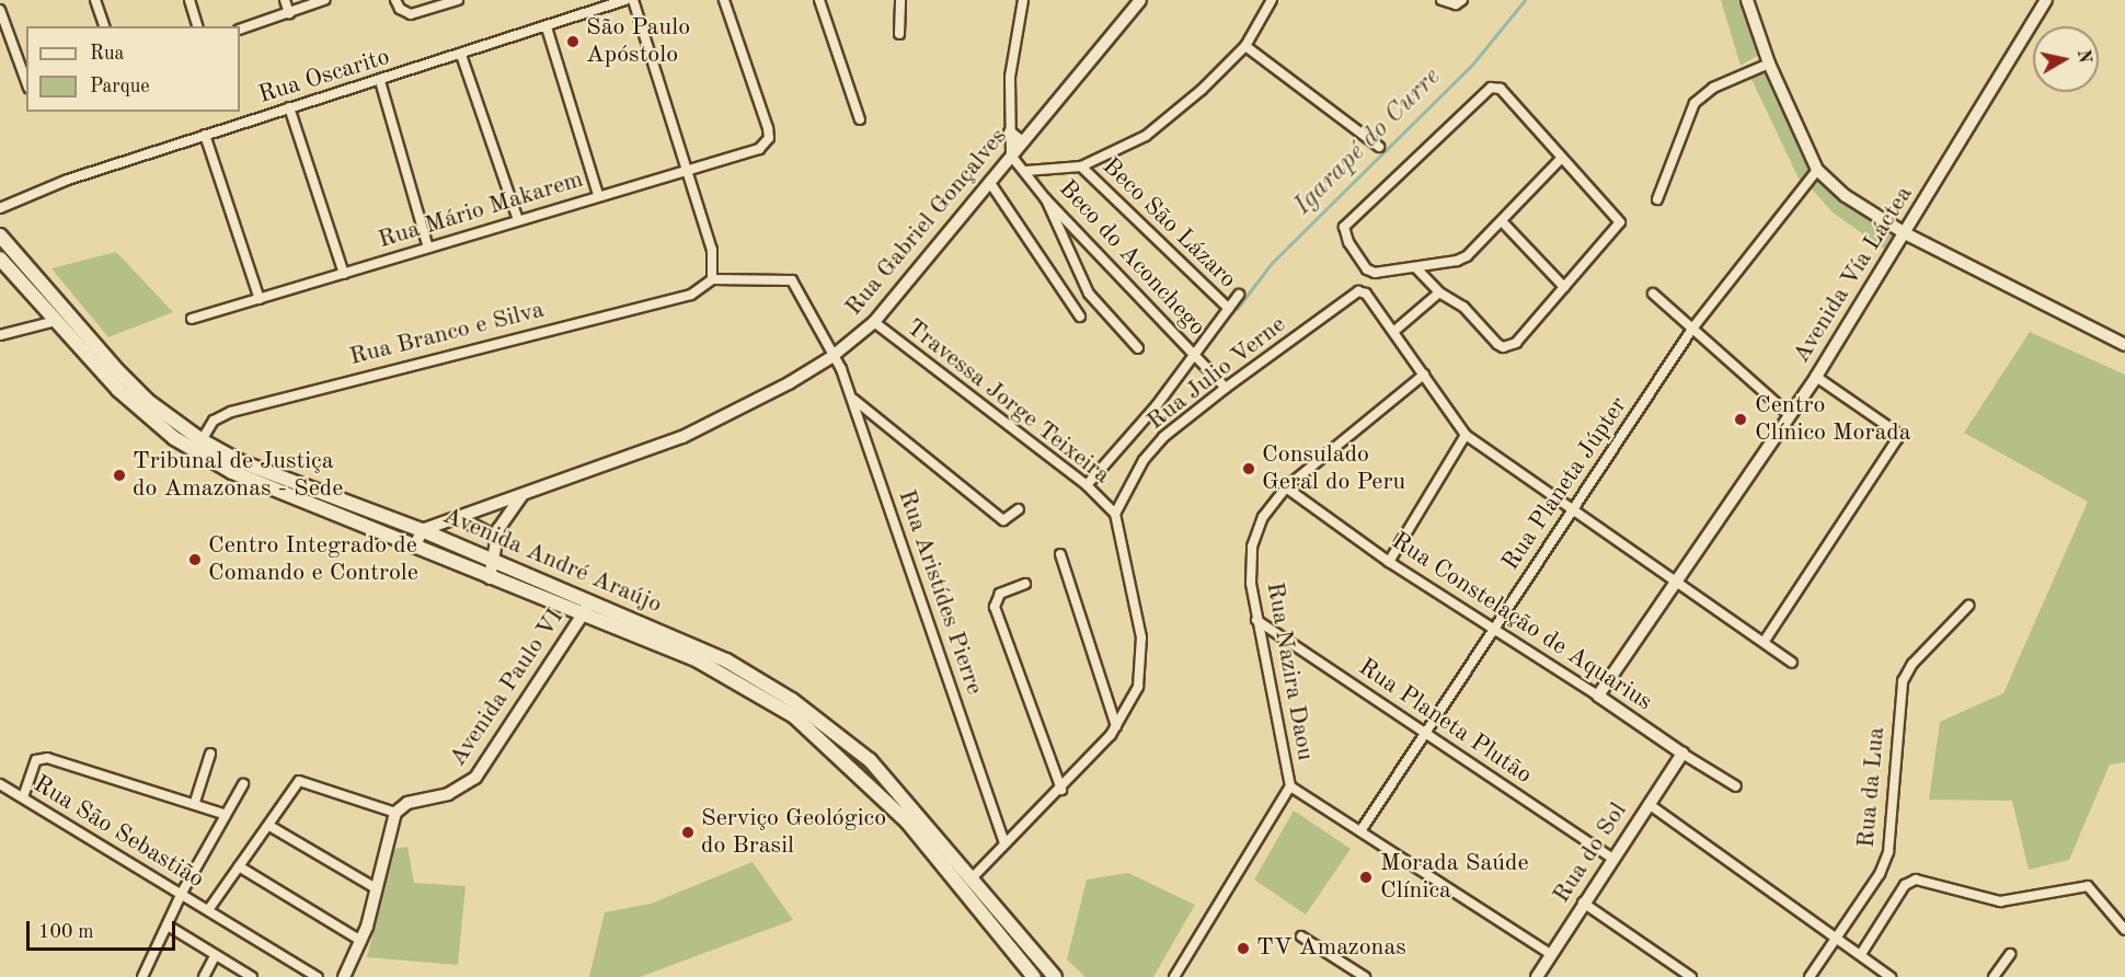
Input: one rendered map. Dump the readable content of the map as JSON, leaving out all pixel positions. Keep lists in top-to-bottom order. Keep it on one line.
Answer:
{"streets":{"main road":["Avenida André Araújo"],"street":["Rua Oscarito","Rua Mário Makarem","Rua Gabriel Gonçalves","Beco São Lázaro","Beco do Aconchego","Avenida Vía Láctea","Rua Branco e Silva","Rua Julio Verne","Travessa Jorge Teixeira","Rua Planeta Júpter","Rua Aristídes Pierre","Rua Constelação de Aquarius","Rua Nazira Daou","Avenida Paulo VI","Rua Planeta Plutão","Rua da Lua","Rua São Sebastião","Rua do Sol"]},"crossings":[["Rua Gabriel Gonçalves","Beco do Aconchego"],["Rua Gabriel Gonçalves","Travessa Jorge Teixeira"],["Rua Gabriel Gonçalves","Avenida André Araújo"],["Rua Gabriel Gonçalves","Rua Aristídes Pierre"],["Beco do Aconchego","Rua Julio Verne"],["Avenida Vía Láctea","Rua Constelação de Aquarius"],["Rua Branco e Silva","Avenida André Araújo"],["Rua Branco e Silva","Rua Aristídes Pierre"],["Rua Julio Verne","Travessa Jorge Teixeira"],["Rua Planeta Júpter","Rua Constelação de Aquarius"],["Rua Planeta Júpter","Rua Planeta Plutão"],["Avenida André Araújo","Avenida Paulo VI"],["Rua Constelação de Aquarius","Rua Nazira Daou"],["Rua Constelação de Aquarius","Rua do Sol"],["Rua Nazira Daou","Rua Planeta Plutão"],["Rua Planeta Plutão","Rua do Sol"]],"water":["Igarapé do Curre"],"places":["São Paulo Apóstolo","Centro Clínico Morada","Consulado Geral do Peru","Tribunal de Justiça do Amazonas - Sede","Centro Integrado de Comando e Controle","Serviço Geológico do Brasil","Morada Saúde Clínica","TV Amazonas"],"legend":["Rua","Parque"],"scale_bar":"100 m","north":"right"}
